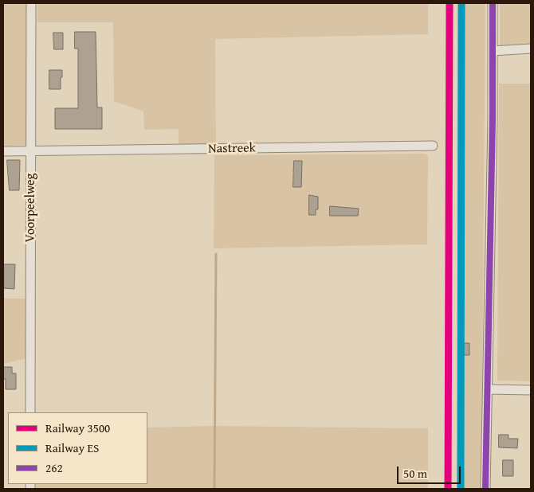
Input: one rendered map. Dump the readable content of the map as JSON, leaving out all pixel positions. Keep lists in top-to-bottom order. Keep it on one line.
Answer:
{"streets":{"street":["Nastreek","Voorpeelweg"]},"crossings":[["Nastreek","Voorpeelweg"]],"lines":["rail line 3500","rail line ES","transit line 262"],"legend":["Railway 3500","Railway ES","262"],"scale_bar":"50 m"}
